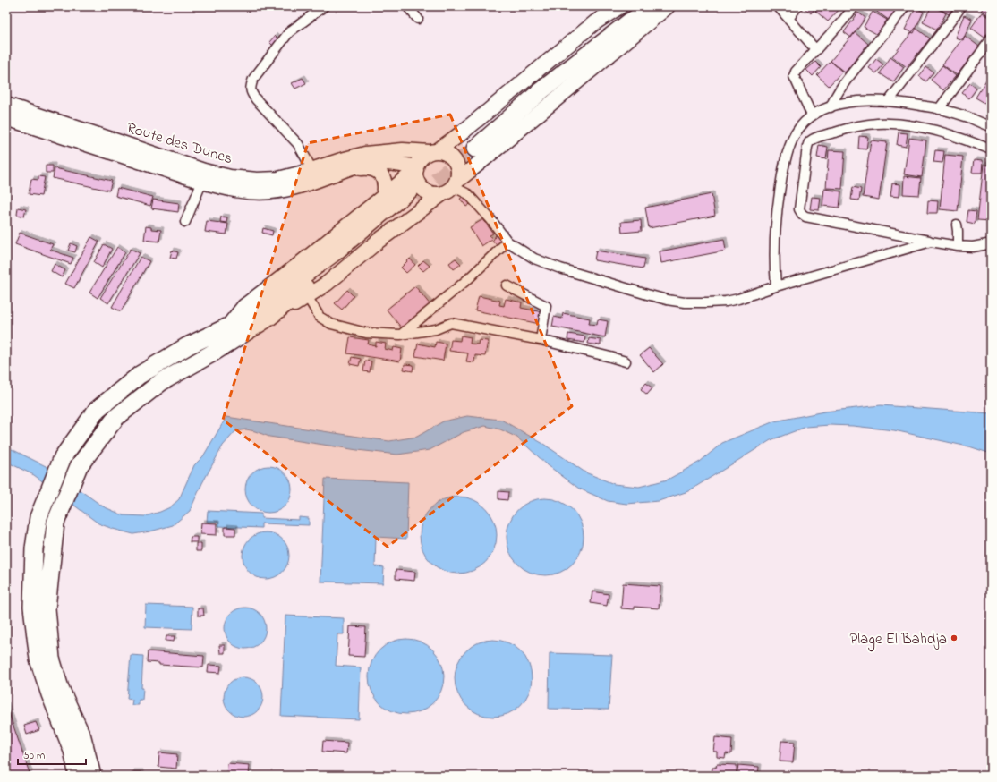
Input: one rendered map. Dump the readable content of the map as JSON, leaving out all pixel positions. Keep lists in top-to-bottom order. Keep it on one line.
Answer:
{"streets":{"main road":["Route des Dunes"]},"places":["Plage El Bahdja"],"scale_bar":"50 m"}
